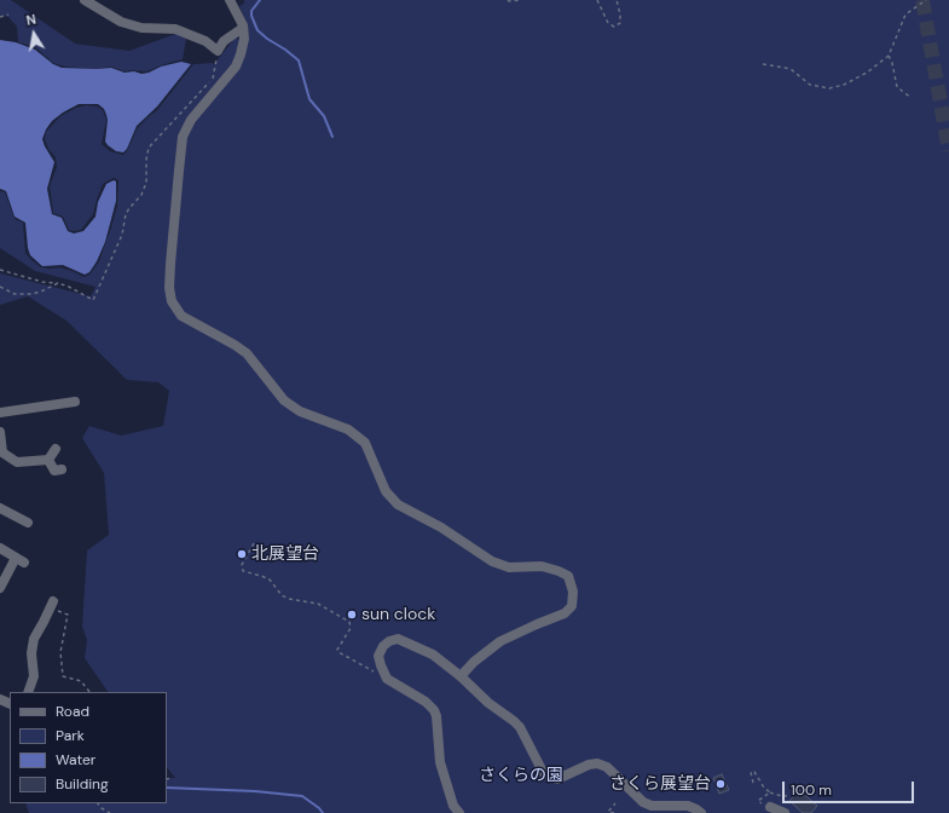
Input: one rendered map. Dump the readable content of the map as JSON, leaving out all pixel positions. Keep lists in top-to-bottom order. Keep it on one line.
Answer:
{"parks":["さくらの園"],"places":["北展望台","sun clock","さくら展望台"],"legend":["Road","Park","Water","Building"],"scale_bar":"100 m","north":"top"}
